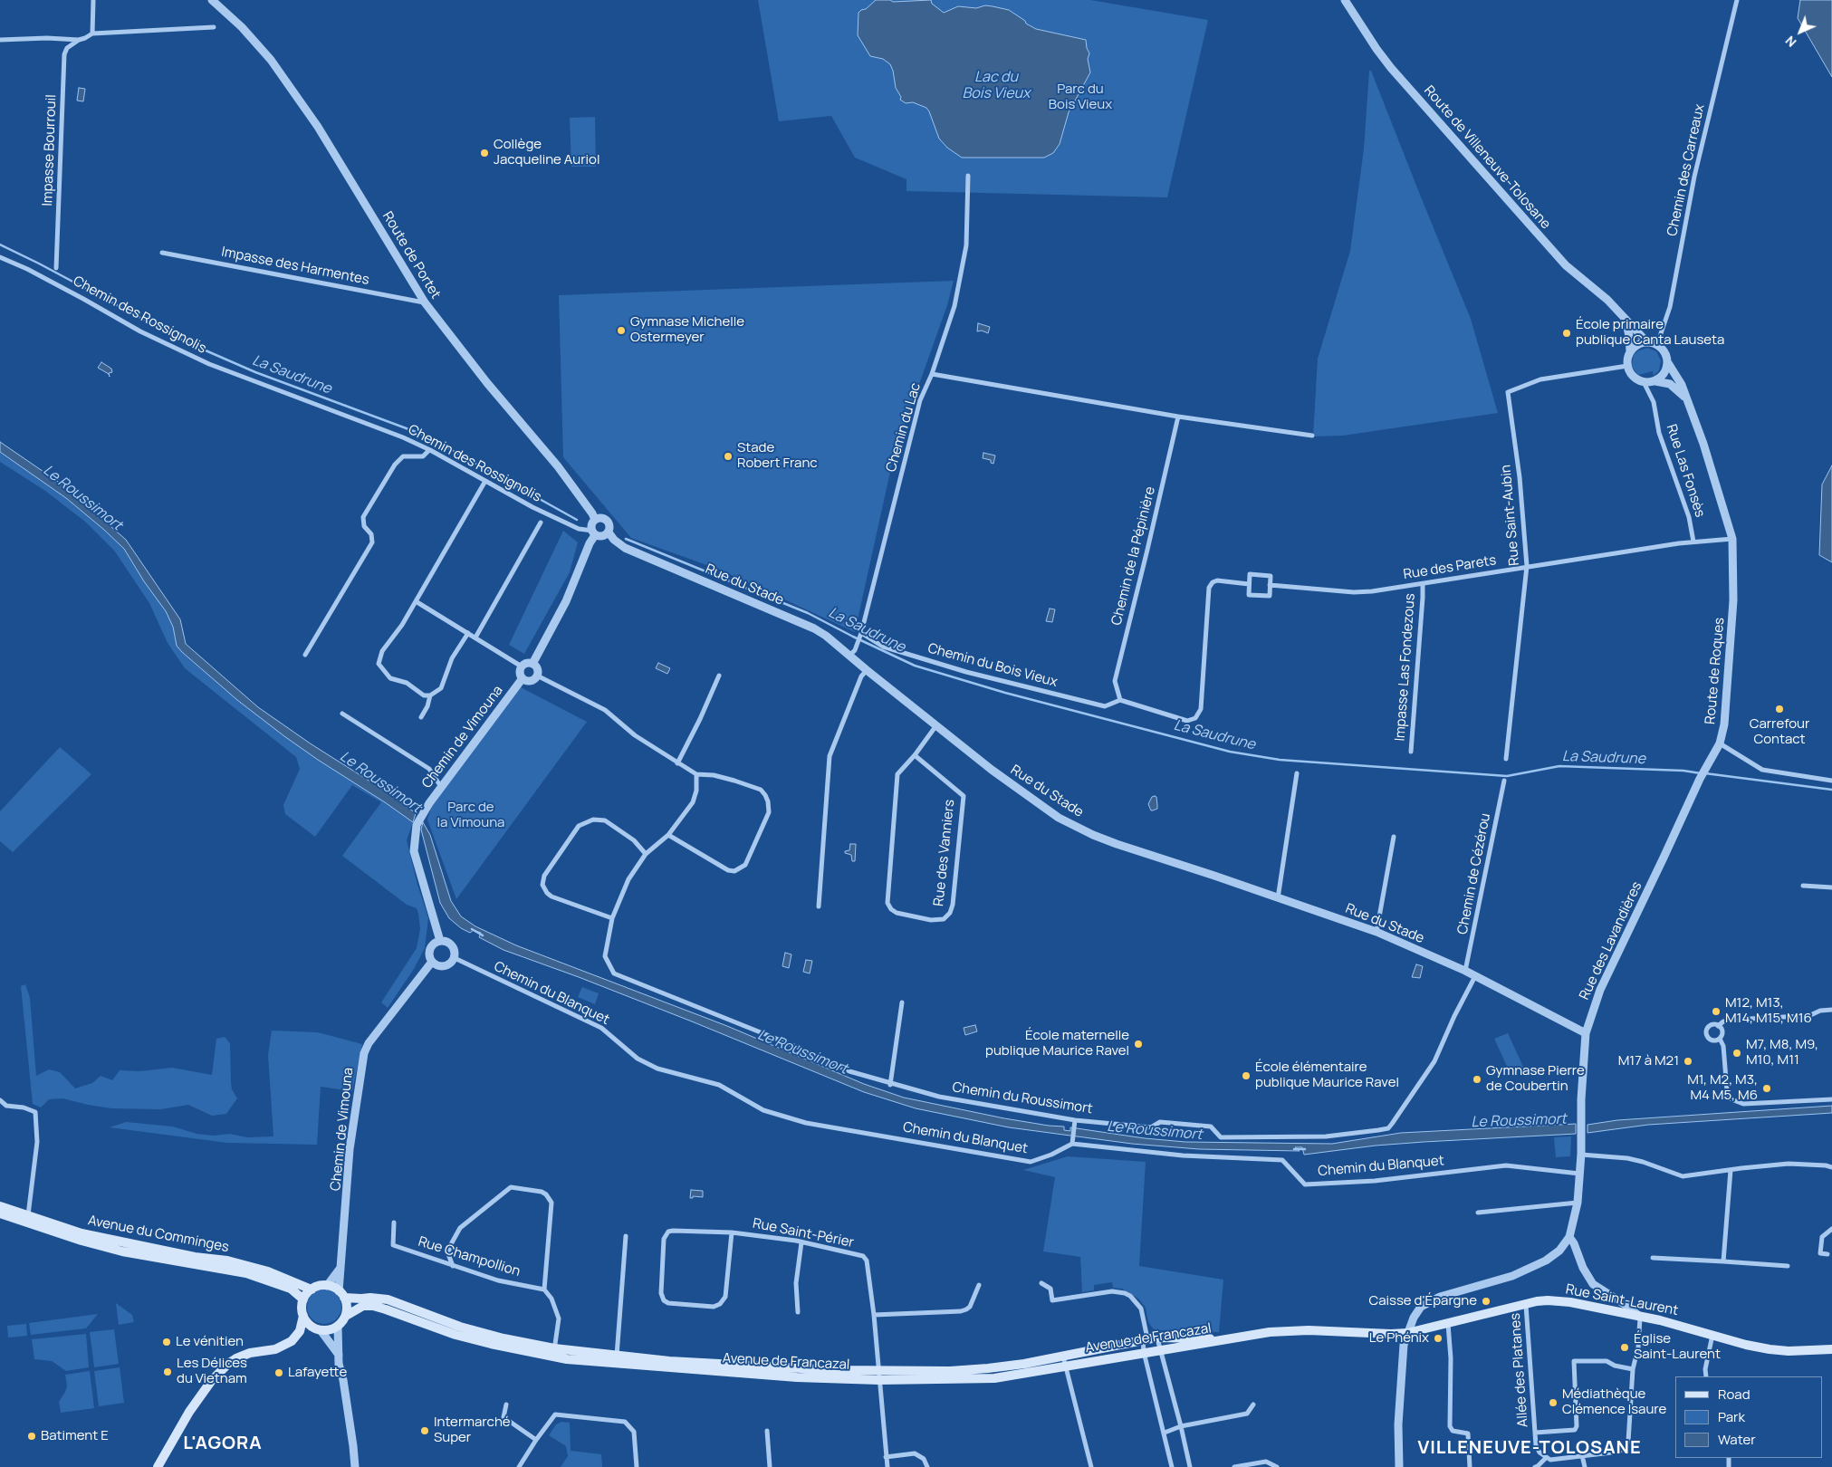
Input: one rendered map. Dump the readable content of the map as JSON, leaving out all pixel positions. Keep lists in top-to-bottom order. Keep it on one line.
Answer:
{"streets":{"main road":["Avenue du Comminges","Rue Saint-Laurent","Avenue de Francazal"],"street":["Impasse Bourrouil","Route de Villeneuve-Tolosane","Chemin des Carreaux","Route de Portet","Impasse des Harmentes","Chemin des Rossignolis","Chemin du Lac","Rue Las Fonsès","Rue Saint-Aubin","Chemin de la Pépinière","Rue des Parets","Rue du Stade","Chemin du Bois Vieux","Impasse Las Fondezous","Route de Roques","Chemin de Vimouna","Rue des Vanniers","Chemin de Cézérou","Rue des Lavandières","Chemin du Blanquet","Chemin du Roussimort","Rue Saint-Périer","Rue Champollion","Allée des Platanes"]},"crossings":[["Route de Villeneuve-Tolosane","Chemin des Carreaux"],["Route de Villeneuve-Tolosane","Rue Las Fonsès"],["Route de Villeneuve-Tolosane","Rue Saint-Aubin"],["Chemin des Carreaux","Rue Las Fonsès"],["Chemin des Carreaux","Rue Saint-Aubin"],["Route de Portet","Impasse des Harmentes"],["Route de Portet","Chemin des Rossignolis"],["Route de Portet","Rue du Stade"],["Chemin des Rossignolis","Rue du Stade"],["Chemin du Lac","Rue du Stade"],["Chemin du Lac","Chemin du Bois Vieux"],["Rue Las Fonsès","Rue Saint-Aubin"],["Rue Las Fonsès","Rue des Parets"],["Rue Saint-Aubin","Rue des Parets"],["Chemin de la Pépinière","Chemin du Bois Vieux"],["Rue des Parets","Impasse Las Fondezous"],["Rue des Parets","Route de Roques"],["Rue du Stade","Rue des Vanniers"],["Rue du Stade","Chemin de Cézérou"],["Rue du Stade","Rue des Lavandières"],["Rue du Stade","Chemin du Roussimort"],["Route de Roques","Rue des Lavandières"],["Chemin de Vimouna","Chemin du Blanquet"],["Chemin de Vimouna","Avenue du Comminges"],["Chemin de Vimouna","Avenue de Francazal"],["Rue des Lavandières","Chemin du Blanquet"],["Rue des Lavandières","Rue Saint-Laurent"],["Rue des Lavandières","Avenue de Francazal"],["Rue Saint-Périer","Avenue de Francazal"],["Avenue du Comminges","Avenue de Francazal"],["Rue Saint-Laurent","Avenue de Francazal"],["Rue Saint-Laurent","Allée des Platanes"]],"districts":["L'AGORA","VILLENEUVE-TOLOSANE"],"water":["Lac du Bois Vieux","La Saudrune","Le Roussimort"],"parks":["Parc du Bois Vieux","Parc de la Vimouna"],"places":["Collège Jacqueline Auriol","Gymnase Michelle Ostermeyer","École primaire publique Canta Lauseta","Stade Robert Franc","Carrefour Contact","M12, M13, M14, M15, M16","École maternelle publique Maurice Ravel","M7, M8, M9, M10, M11","M17 à M21","École élémentaire publique Maurice Ravel","Gymnase Pierre de Coubertin","M1, M2, M3, M4 M5, M6","Caisse d'Épargne","Le Phénix","Le vénitien","Église Saint-Laurent","Les Délices du Vietnam","Lafayette","Médiathèque Clémence Isaure","Intermarché Super","Batiment E"],"legend":["Road","Park","Water"],"north":"bottom left"}
